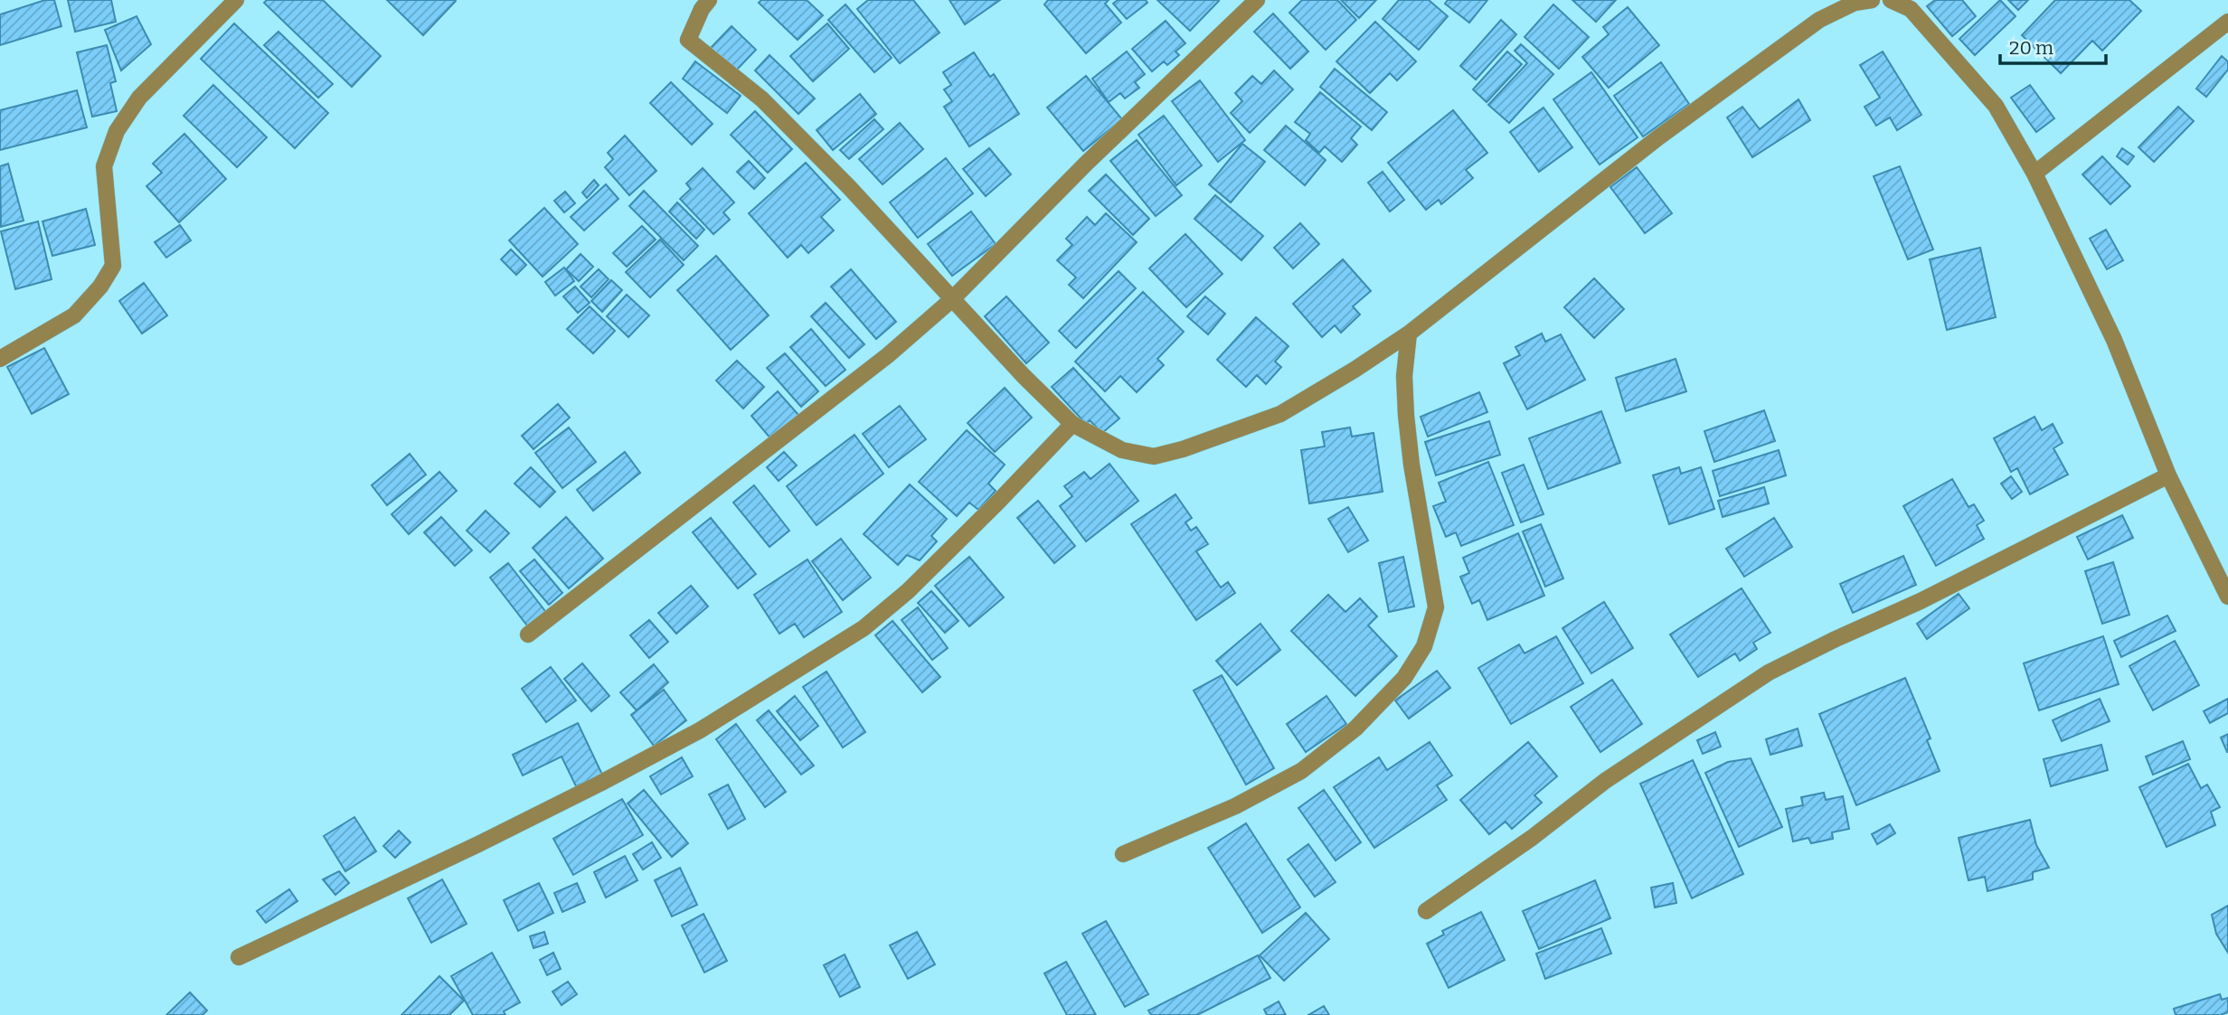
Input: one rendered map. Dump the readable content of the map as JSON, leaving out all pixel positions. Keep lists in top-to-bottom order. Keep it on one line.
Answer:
{"scale_bar":"20 m"}
